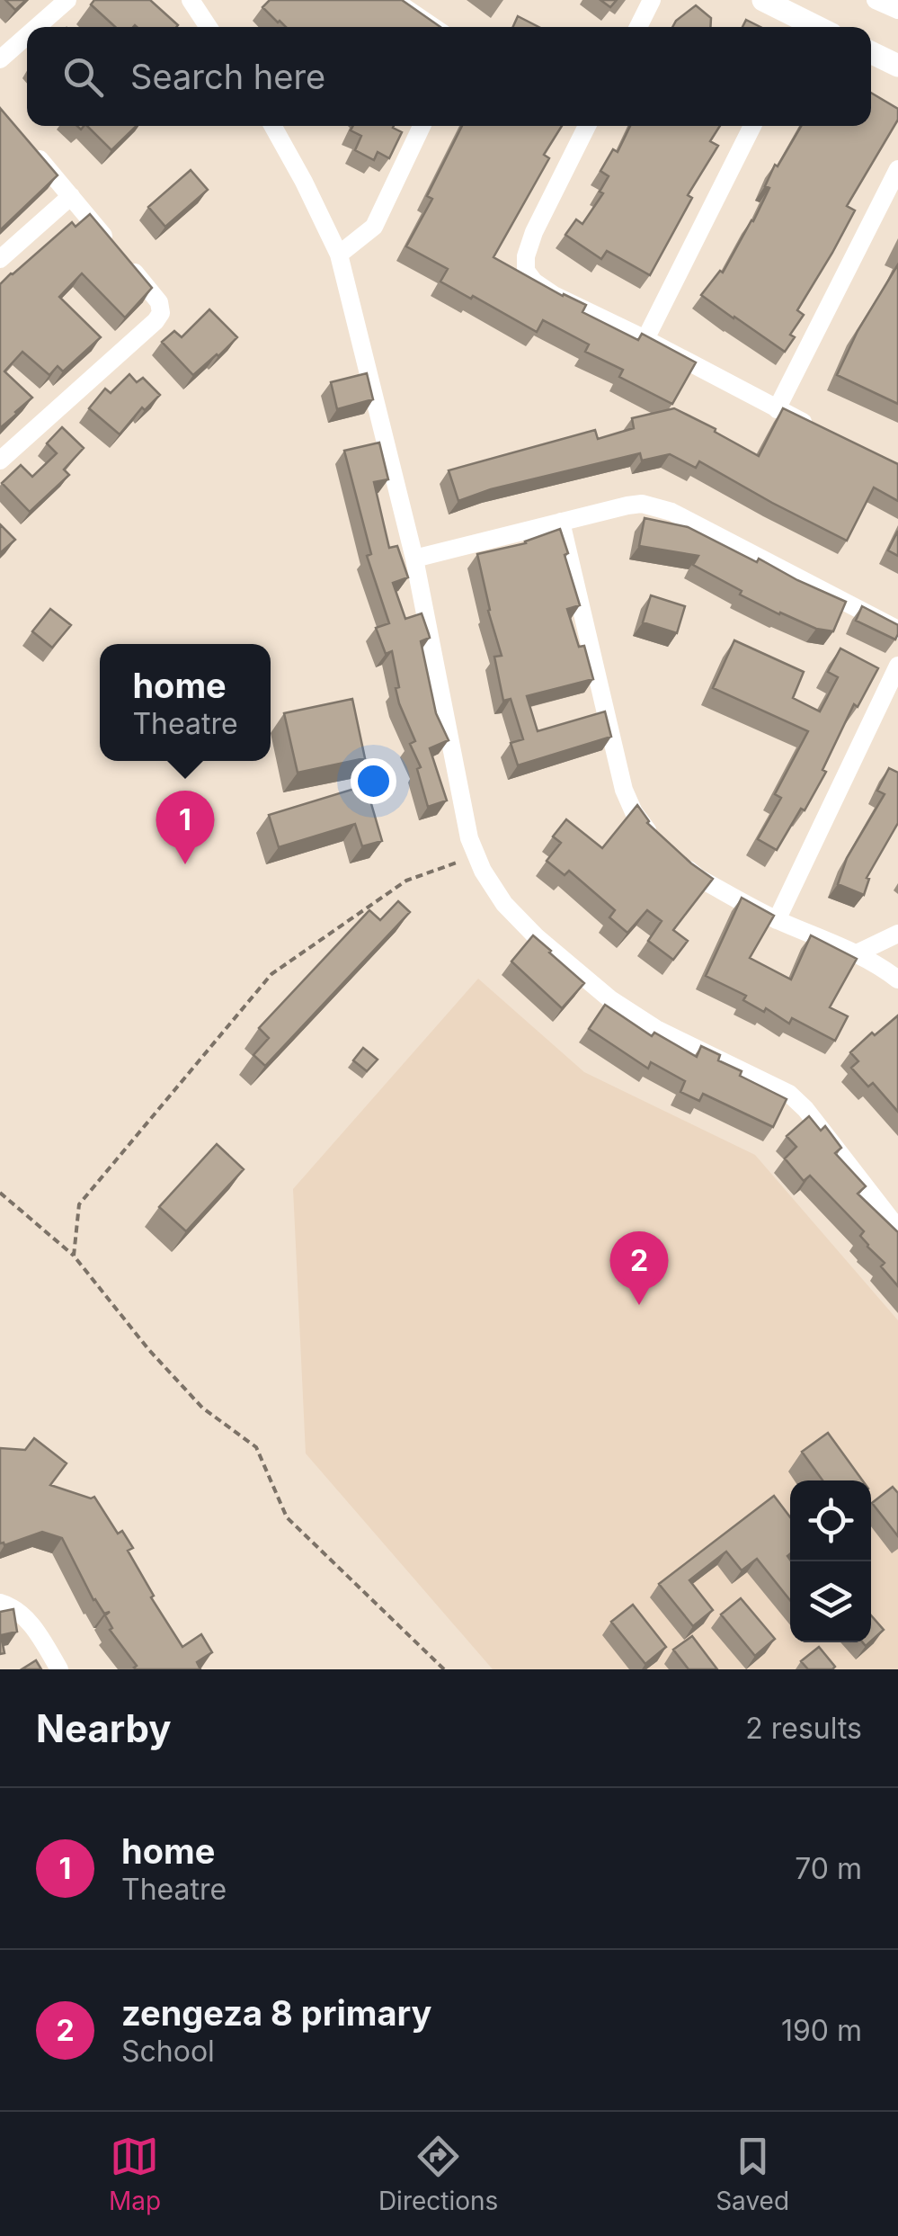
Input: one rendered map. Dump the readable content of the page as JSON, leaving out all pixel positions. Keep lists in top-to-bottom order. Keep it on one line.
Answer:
{"page":{"search":"Search here","popup":["home","Theatre"],"pins":["1","2"],"heading":["Nearby","2 results"],"list":[{"mark":"1","name":"home","note":"Theatre","value":"70 m"},{"mark":"2","name":"zengeza 8 primary","note":"School","value":"190 m"}],"nav":["Map","Directions","Saved"]}}
